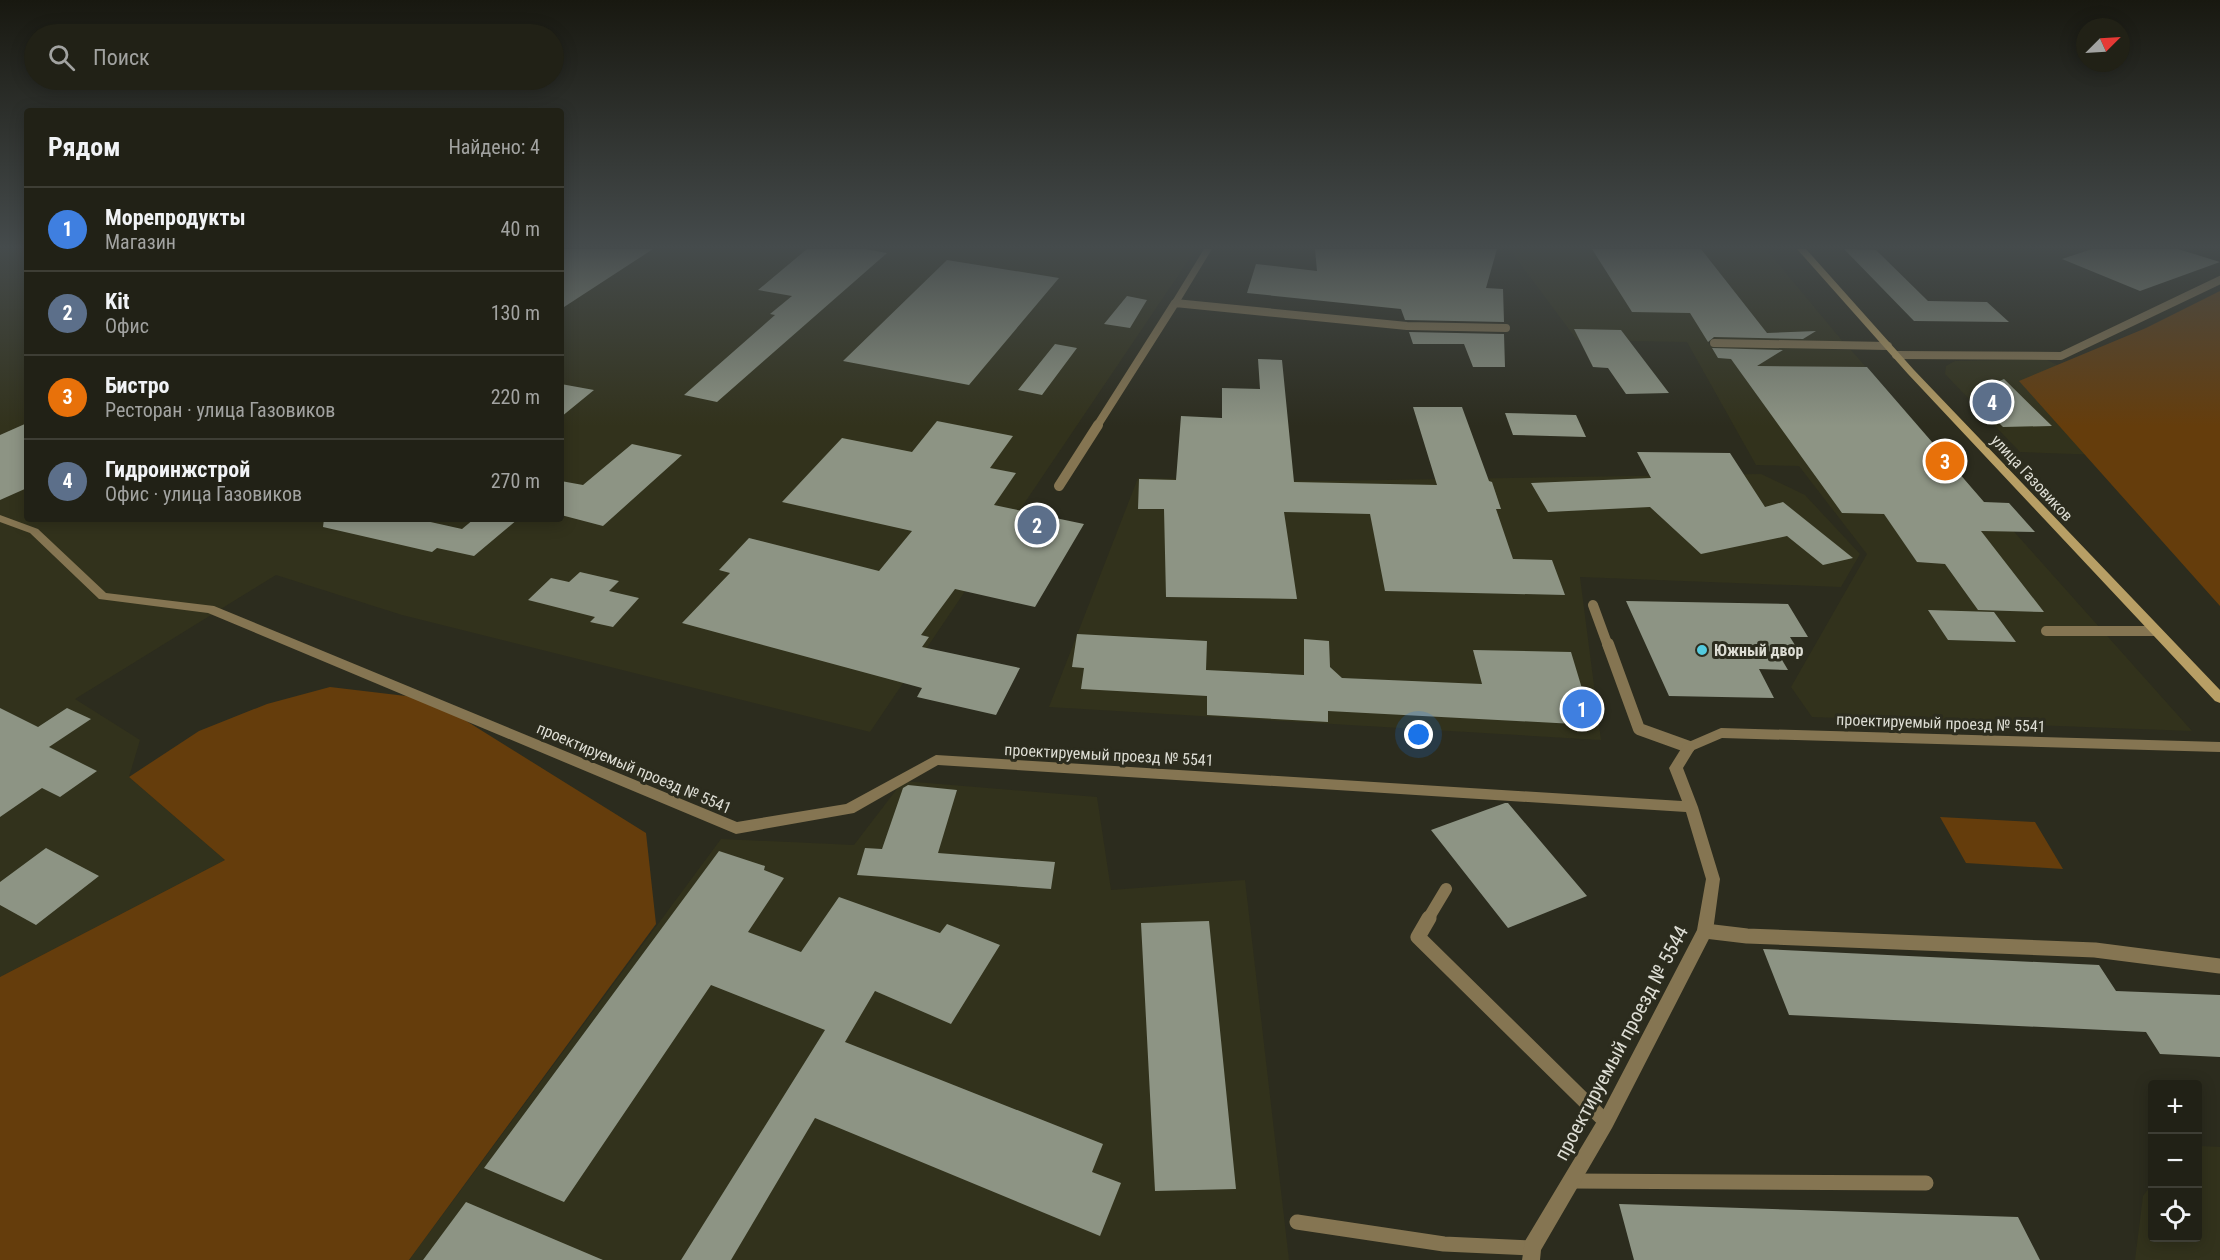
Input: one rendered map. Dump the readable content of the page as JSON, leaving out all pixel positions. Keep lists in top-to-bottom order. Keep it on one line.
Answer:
{"streets":{"street":["улица Газовиков","проектируемый проезд № 5541","проектируемый проезд № 5544"]},"crossings":[["проектируемый проезд № 5541","проектируемый проезд № 5544"]],"places":["Южный двор"],"north":"top right","page":{"search":"Поиск","heading":["Рядом","Найдено: 4"],"list":[{"mark":"1","name":"Морепродукты","note":"Магазин","value":"40 m"},{"mark":"2","name":"Kit","note":"Офис","value":"130 m"},{"mark":"3","name":"Бистро","note":"Ресторан · улица Газовиков","value":"220 m"},{"mark":"4","name":"Гидроинжстрой","note":"Офис · улица Газовиков","value":"270 m"}],"pins":["4","3","2","1"],"map_buttons":["+","−"]}}
